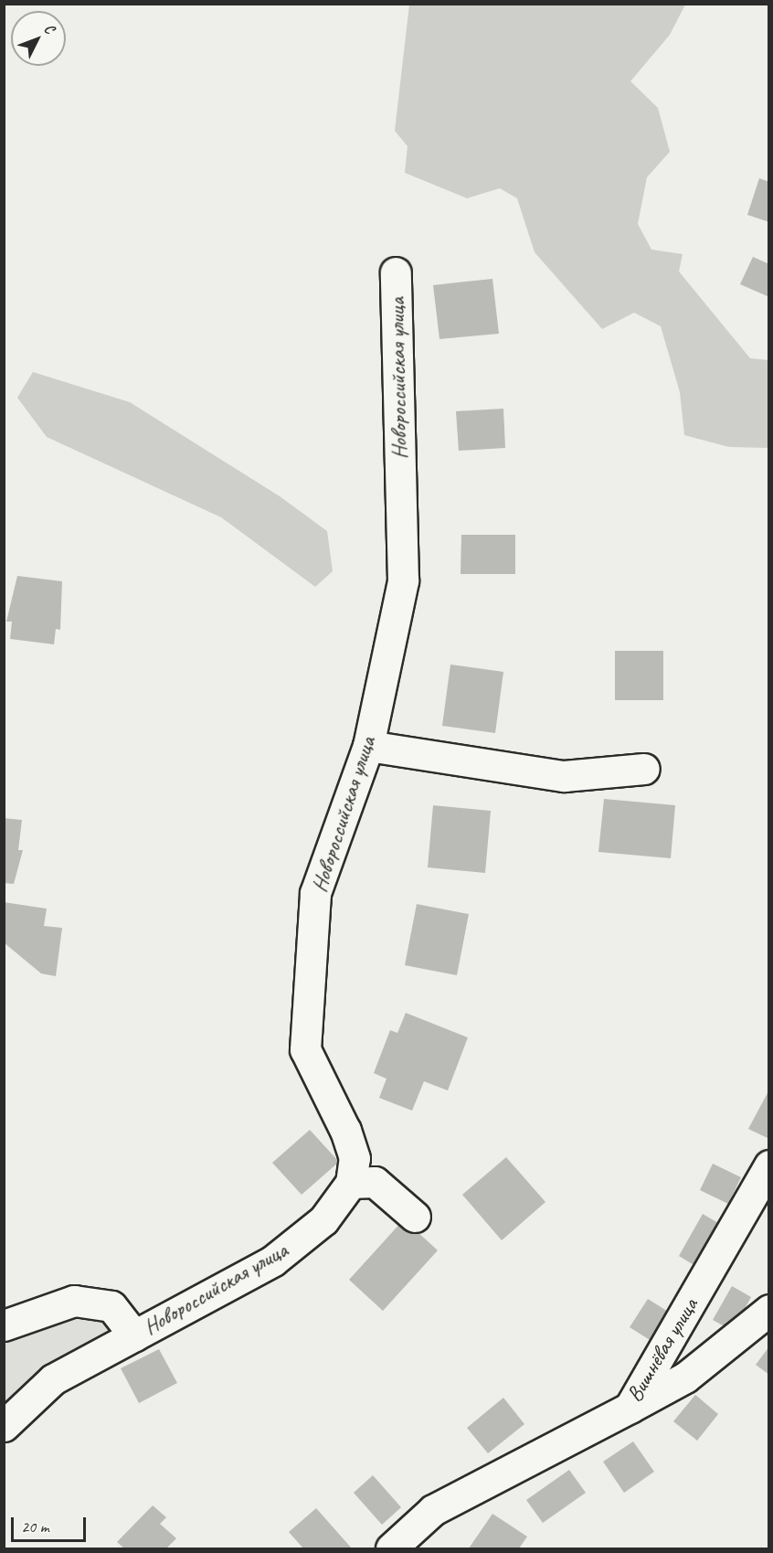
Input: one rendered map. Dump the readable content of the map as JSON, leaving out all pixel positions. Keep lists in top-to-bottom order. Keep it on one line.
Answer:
{"streets":{"street":["Новороссийская улица","Вишнёвая улица"]},"scale_bar":"20 m","north":"top right"}
